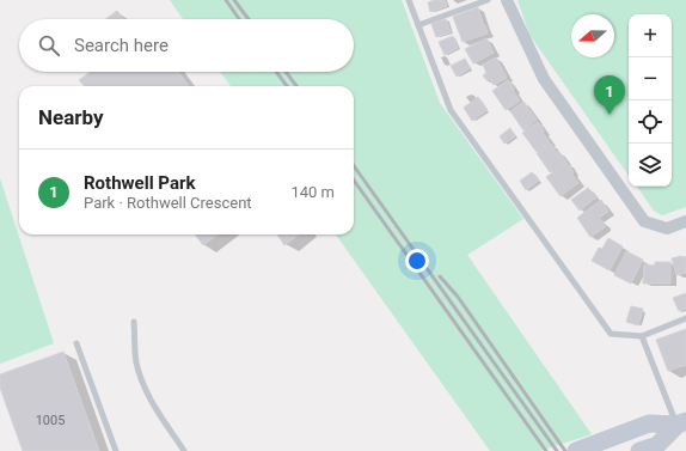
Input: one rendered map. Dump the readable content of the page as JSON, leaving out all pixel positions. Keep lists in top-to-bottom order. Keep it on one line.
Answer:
{"house_numbers":["1005"],"north":"left","page":{"map_buttons":["+","−"],"search":"Search here","pins":"1","heading":"Nearby","list":[{"mark":"1","name":"Rothwell Park","note":"Park · Rothwell Crescent","value":"140 m"}]}}
